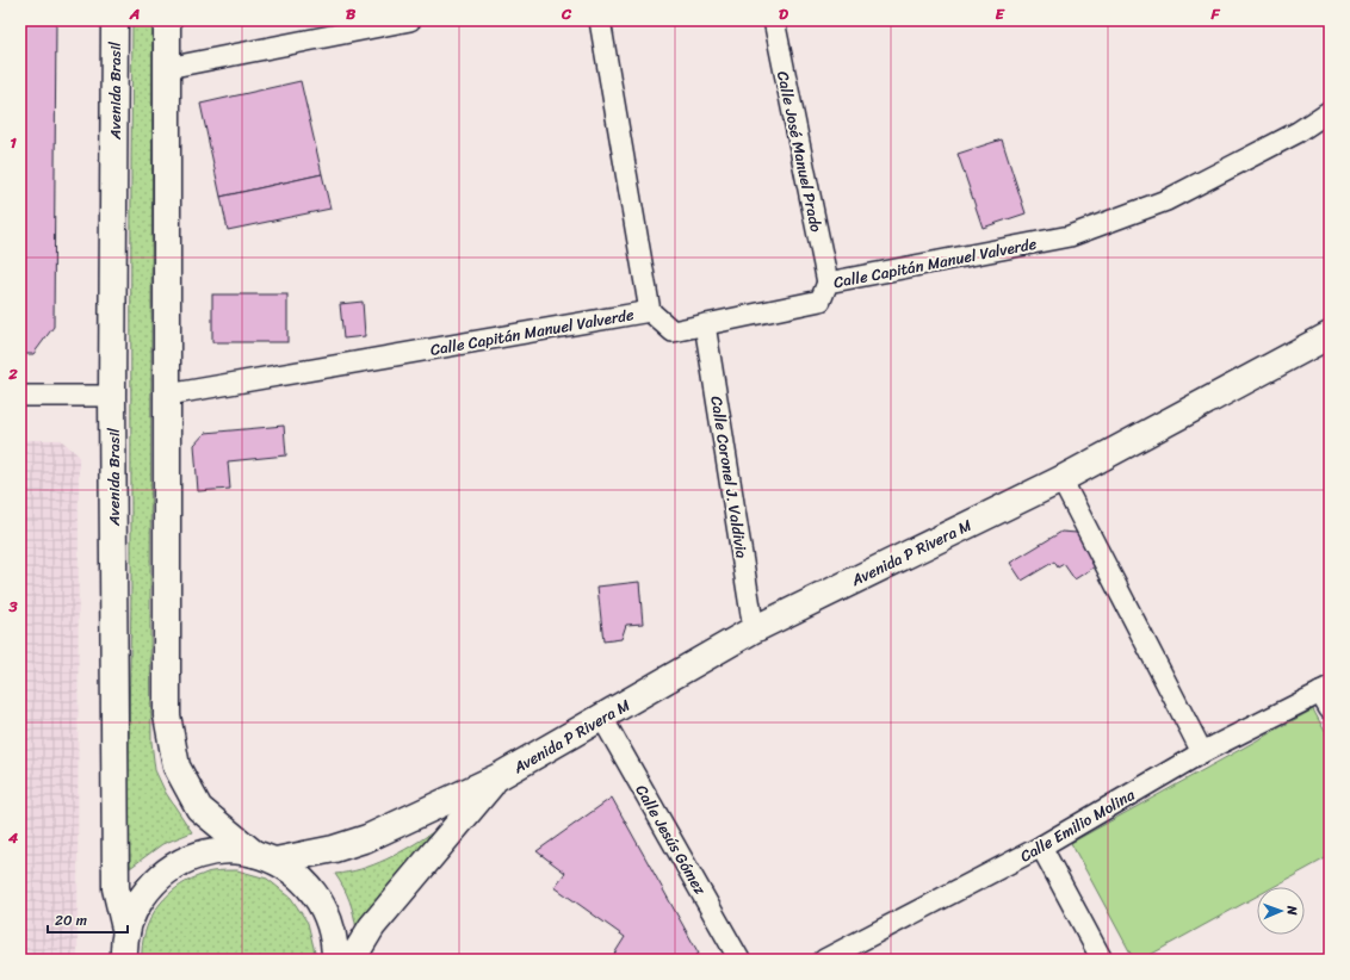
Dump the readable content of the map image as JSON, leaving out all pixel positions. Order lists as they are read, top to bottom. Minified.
{"streets":{"main road":["Avenida Brasil","Avenida P Rivera M"],"street":["Calle José Manuel Prado","Calle Capitán Manuel Valverde","Calle Coronel J. Valdivia","Calle Emilio Molina","Calle Jesús Gómez"]},"crossings":[["Calle José Manuel Prado","Calle Capitán Manuel Valverde"],["Calle Capitán Manuel Valverde","Calle Coronel J. Valdivia"],["Calle Coronel J. Valdivia","Avenida P Rivera M"],["Avenida P Rivera M","Calle Jesús Gómez"]],"scale_bar":"20 m","north":"right","grid":{"columns":["A","B","C","D","E","F"],"rows":["1","2","3","4"]}}
